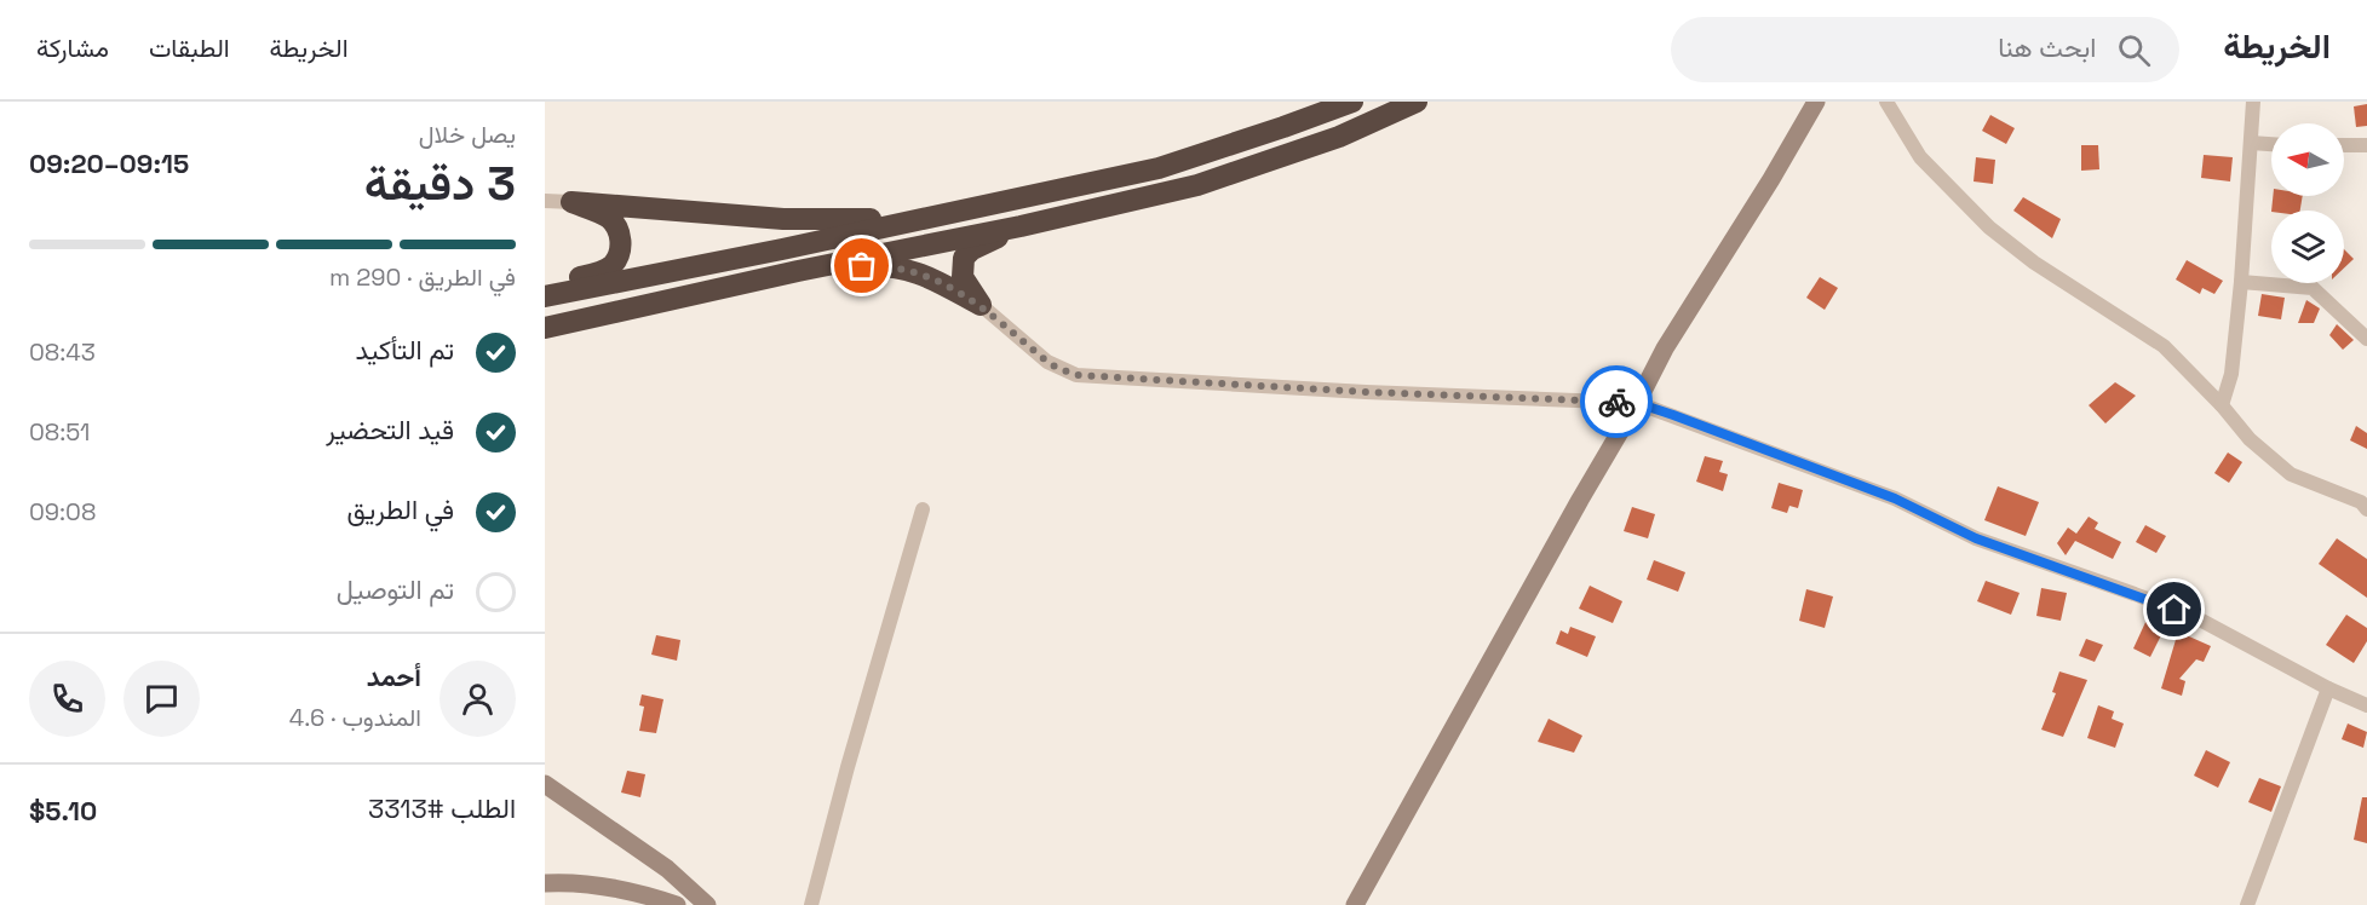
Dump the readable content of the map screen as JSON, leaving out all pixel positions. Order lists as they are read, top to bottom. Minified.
{"north":"left","page":{"header":"الخريطة","search":"ابحث هنا","nav":["الخريطة","الطبقات","مشاركة"],"heading":["3 دقيقة","يصل خلال","09:15–09:20"],"panel":["أحمد","المندوب · 4.6","الطلب #3313","$5.10"],"bar":"في الطريق · 290 m","list":[["تم التأكيد","08:43"],["قيد التحضير","08:51"],["في الطريق","09:08"],"تم التوصيل"]}}
